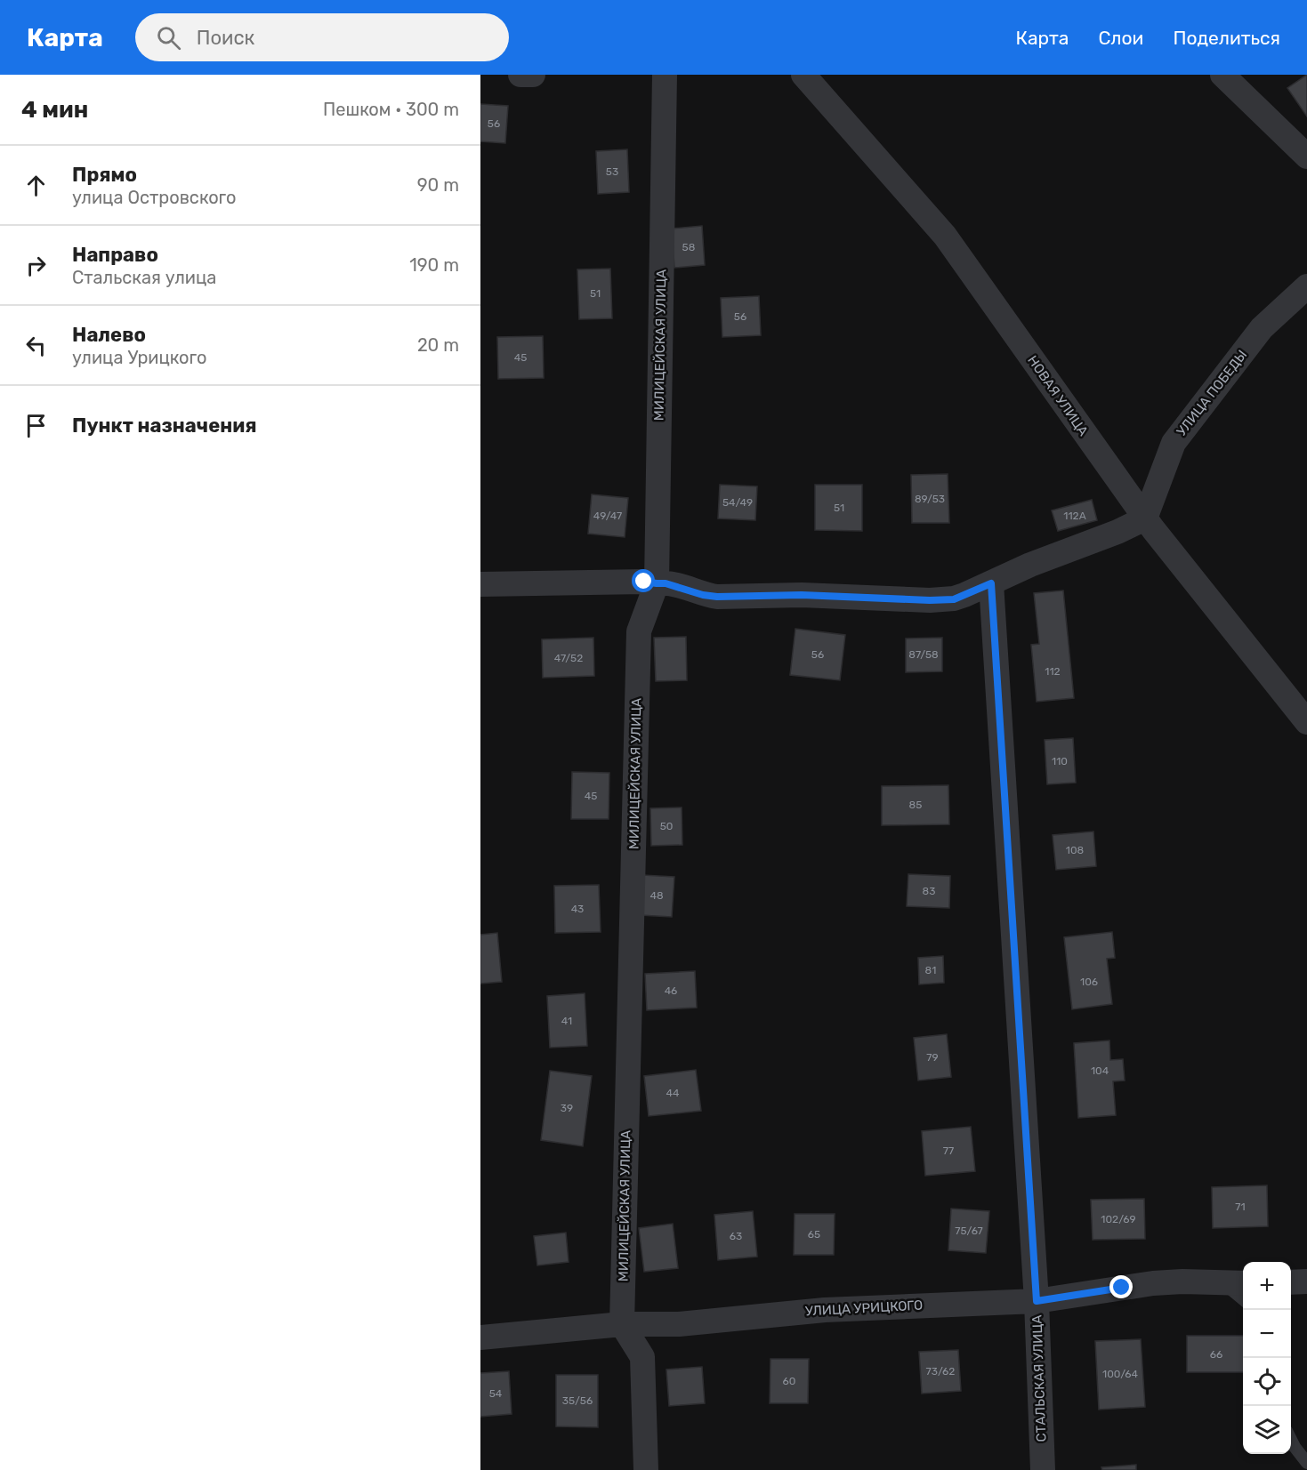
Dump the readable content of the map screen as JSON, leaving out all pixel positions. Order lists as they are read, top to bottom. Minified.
{"streets":{"street":["МИЛИЦЕЙСКАЯ УЛИЦА","УЛИЦА ПОБЕДЫ","НОВАЯ УЛИЦА","УЛИЦА УРИЦКОГО","СТАЛЬСКАЯ УЛИЦА"]},"crossings":[["МИЛИЦЕЙСКАЯ УЛИЦА","УЛИЦА УРИЦКОГО"],["УЛИЦА ПОБЕДЫ","НОВАЯ УЛИЦА"],["УЛИЦА УРИЦКОГО","СТАЛЬСКАЯ УЛИЦА"]],"house_numbers":["56","53","58","51","56","45","89/53","54/49","51","49/47","112А","56","87/58","47/52","112","110","45","85","50","108","83","48","43","81","106","46","41","79","104","44","39","77","71","102/69","75/67","65","63","66","73/62","100/64","60","54","35/56"],"page":{"header":"Карта","search":"Поиск","nav":["Карта","Слои","Поделиться"],"heading":["4 мин","Пешком · 300 m"],"list":[["Прямо","улица Островского","90 m"],["Направо","Стальская улица","190 m"],["Налево","улица Урицкого","20 m"],"Пункт назначения"],"map_buttons":["+","−"]}}
